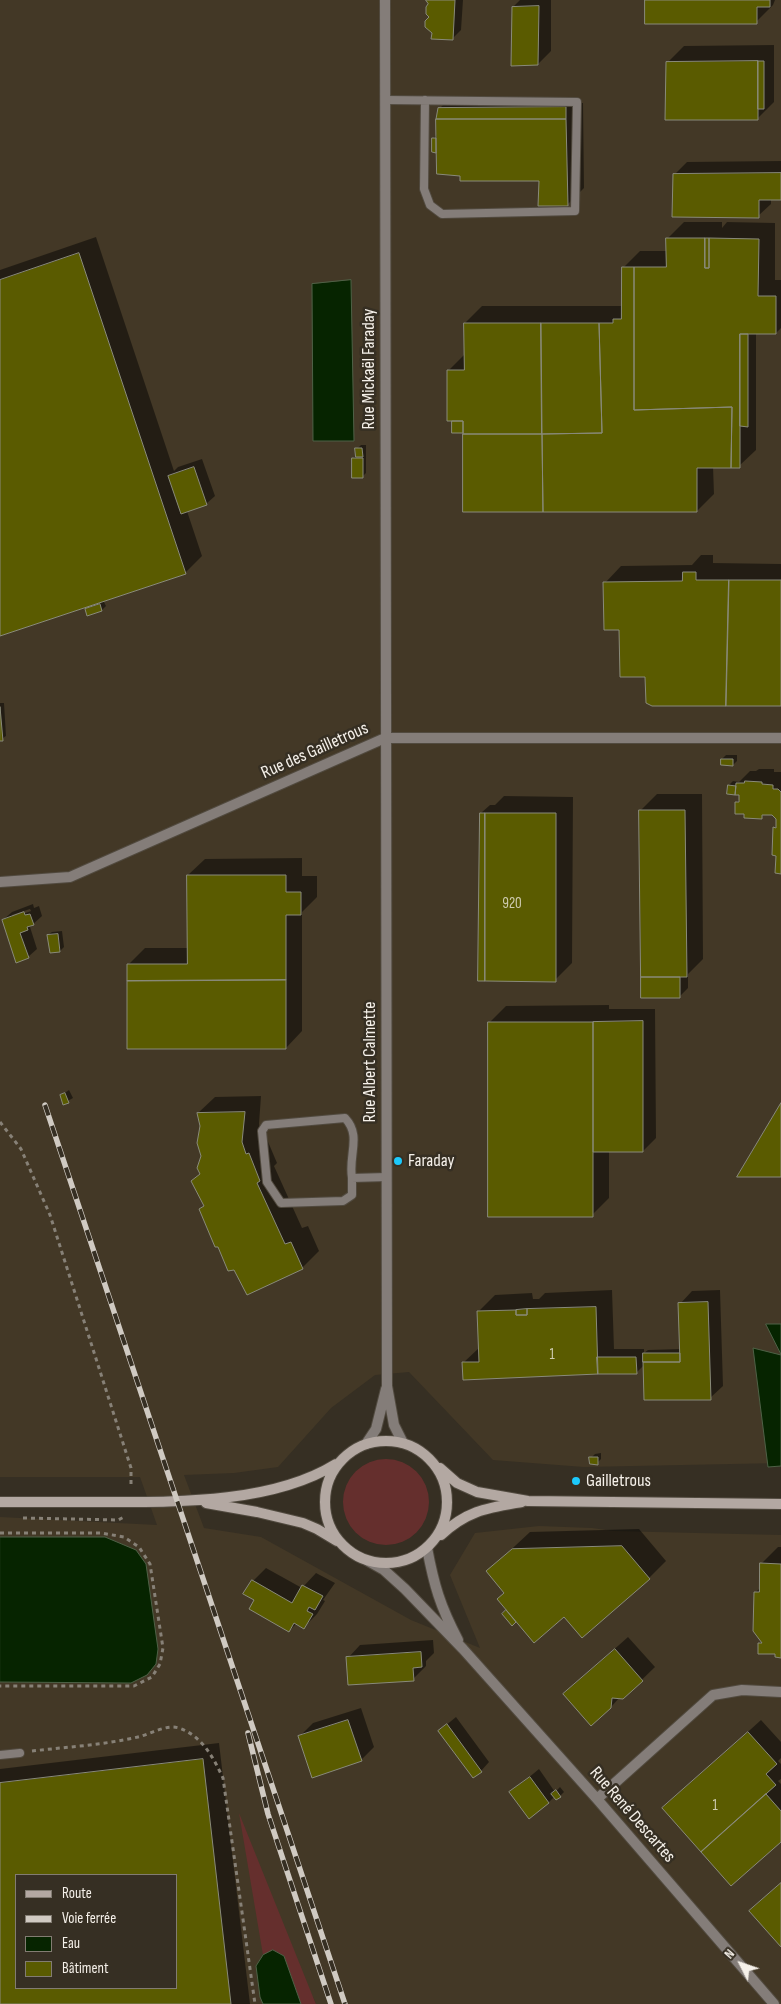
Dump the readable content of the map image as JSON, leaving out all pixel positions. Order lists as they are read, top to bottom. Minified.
{"streets":{"street":["Rue Mickaël Faraday","Rue des Gailletrous","Rue Albert Calmette","Rue René Descartes"]},"crossings":[["Rue Mickaël Faraday","Rue des Gailletrous"],["Rue Mickaël Faraday","Rue Albert Calmette"],["Rue des Gailletrous","Rue Albert Calmette"],["Rue Albert Calmette","Rue René Descartes"]],"places":["Faraday","Gailletrous"],"house_numbers":["920","1","1"],"legend":["Route","Voie ferrée","Eau","Bâtiment"],"north":"top left"}
